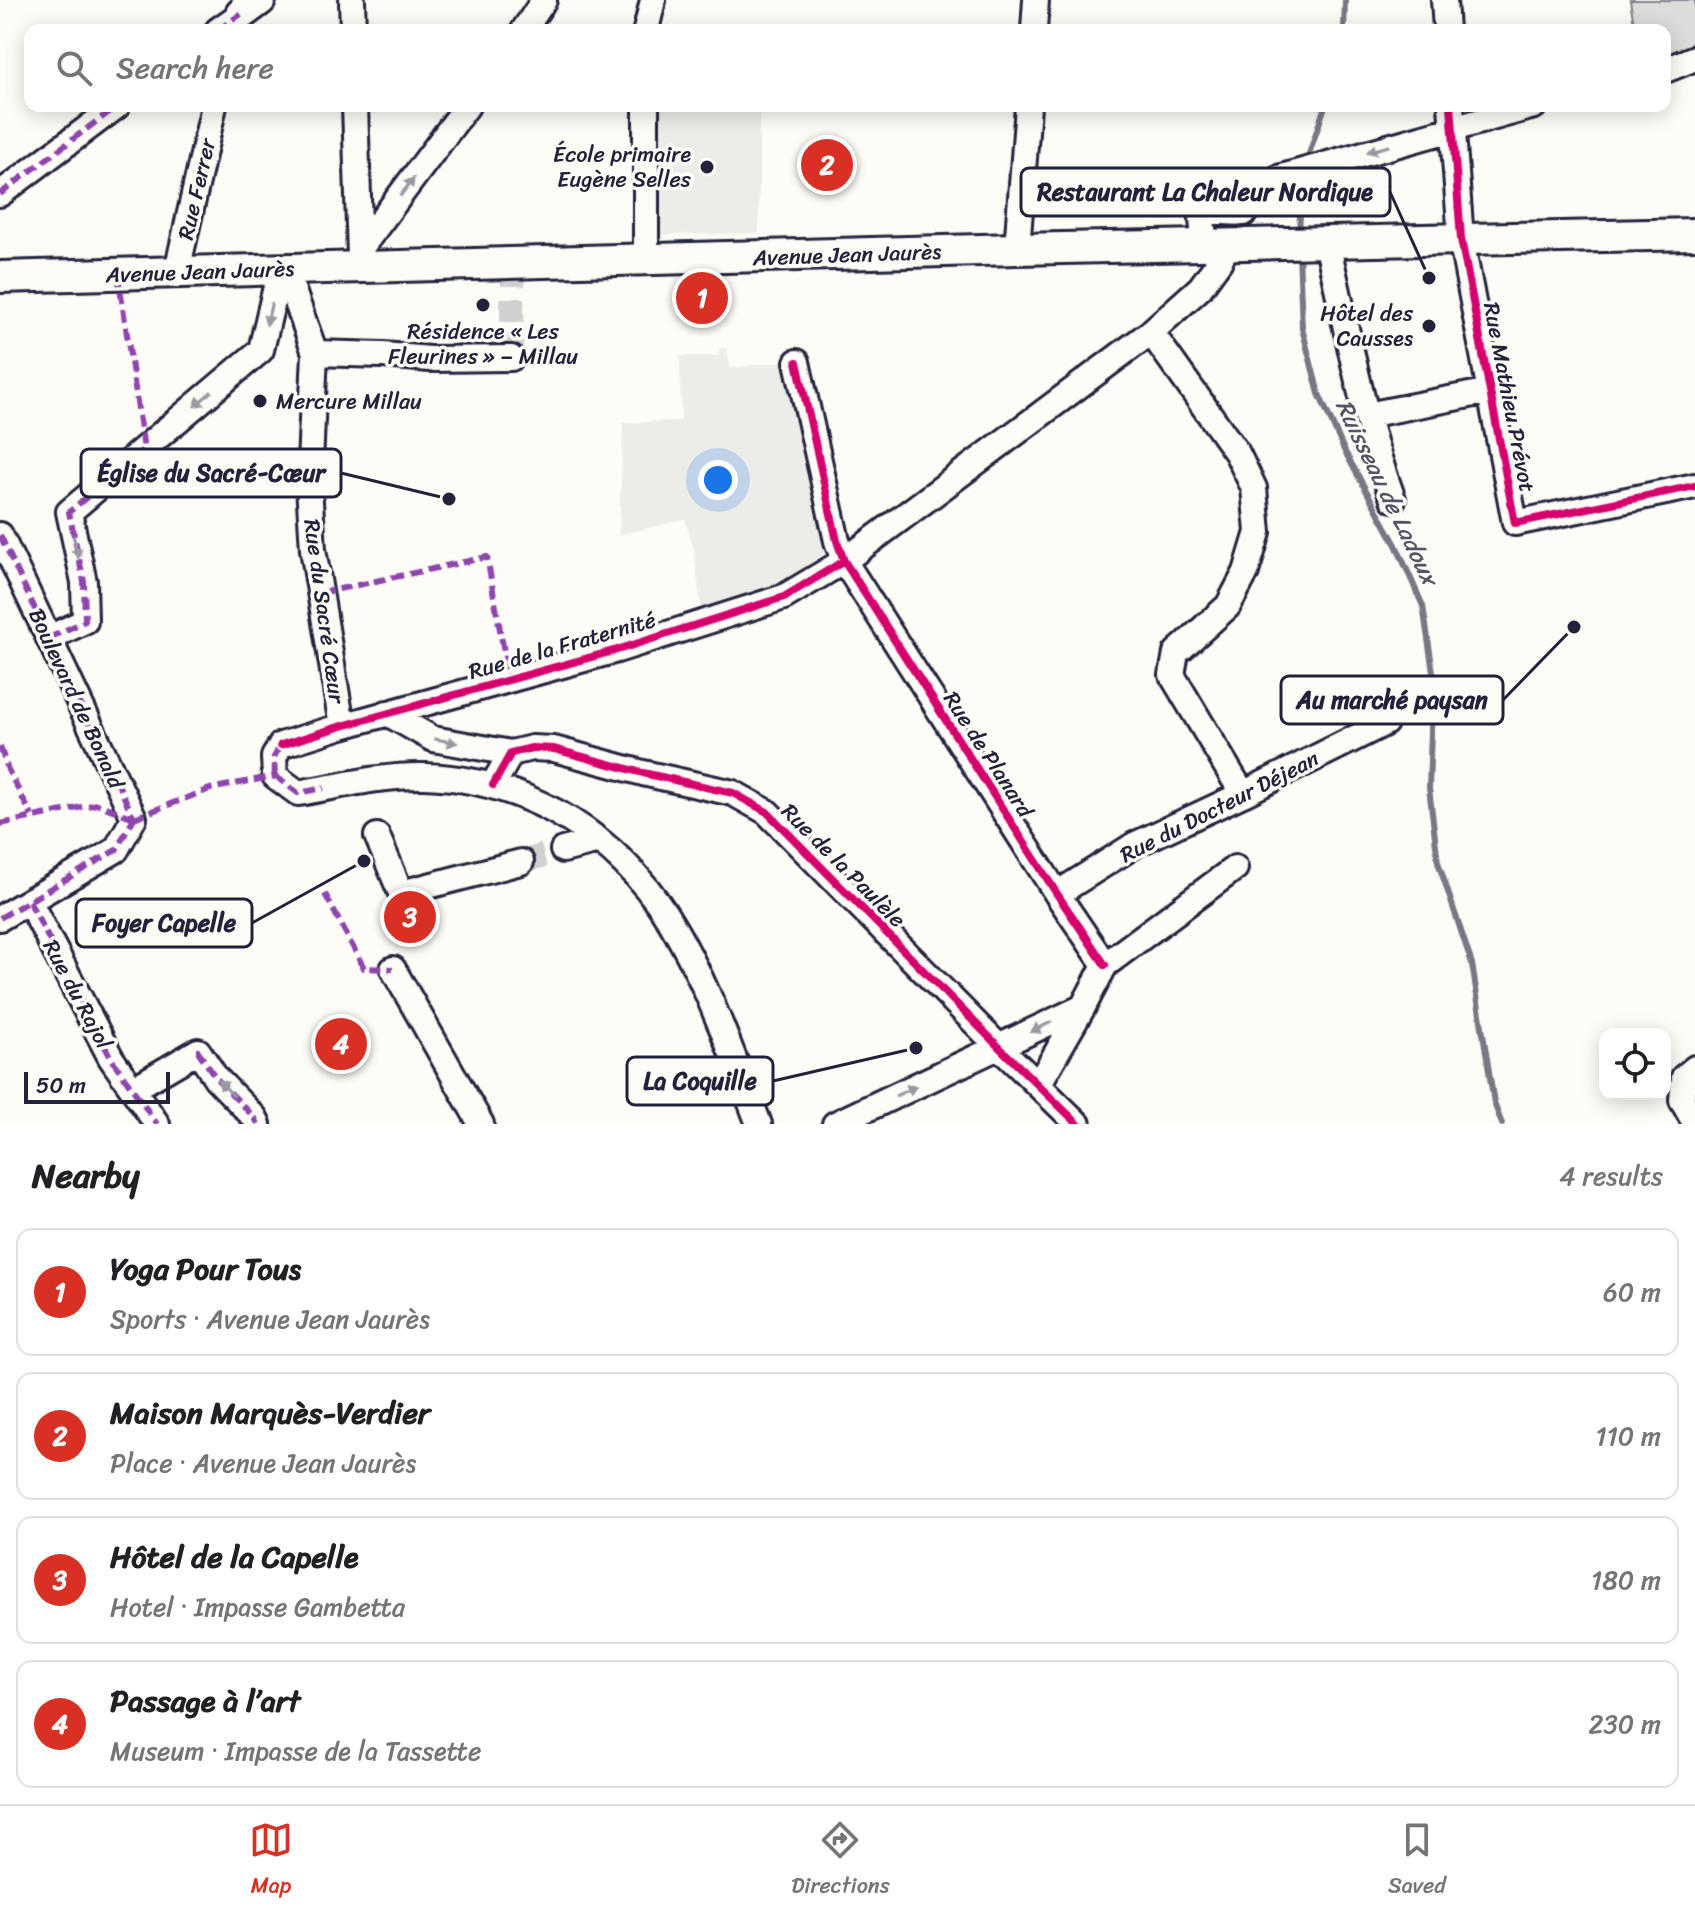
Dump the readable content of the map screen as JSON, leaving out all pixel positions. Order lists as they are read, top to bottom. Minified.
{"streets":{"main road":["Avenue Jean Jaurès"],"street":["Rue Ferrer","Rue Mathieu Prévot","Rue du Sacré Cœur","Rue de la Fraternité","Boulevard de Bonald","Rue de Planard","Rue du Docteur Déjean","Rue de la Paulèle","Rue du Rajol"]},"crossings":[["Rue Ferrer","Avenue Jean Jaurès"],["Avenue Jean Jaurès","Rue Mathieu Prévot"],["Avenue Jean Jaurès","Rue de la Fraternité"],["Rue du Sacré Cœur","Rue de la Fraternité"],["Rue de la Fraternité","Rue de Planard"],["Rue de la Fraternité","Rue de la Paulèle"],["Boulevard de Bonald","Rue du Rajol"],["Rue de Planard","Rue du Docteur Déjean"]],"water":["Ruisseau de Ladoux"],"places":["École primaire Eugène Selles","Restaurant La Chaleur Nordique","Résidence « Les Fleurines » – Millau","Hôtel des Causses","Mercure Millau","Église du Sacré-Cœur","Au marché paysan","Foyer Capelle","La Coquille"],"scale_bar":"50 m","page":{"search":"Search here","pins":["2","1","3","4"],"scale":"50 m","heading":["Nearby","4 results"],"list":[{"mark":"1","name":"Yoga Pour Tous","note":"Sports · Avenue Jean Jaurès","value":"60 m"},{"mark":"2","name":"Maison Marquès-Verdier","note":"Place · Avenue Jean Jaurès","value":"110 m"},{"mark":"3","name":"Hôtel de la Capelle","note":"Hotel · Impasse Gambetta","value":"180 m"},{"mark":"4","name":"Passage à l’art","note":"Museum · Impasse de la Tassette","value":"230 m"}],"nav":["Map","Directions","Saved"]}}
